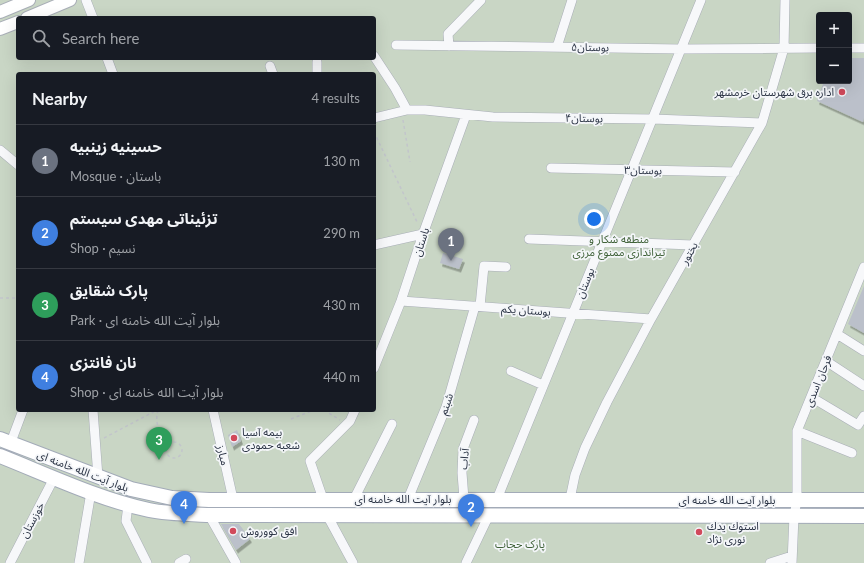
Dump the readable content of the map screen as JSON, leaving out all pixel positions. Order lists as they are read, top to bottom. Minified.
{"streets":{"main road":["بلوار آیت الله خامنه ای"],"street":["بوستان۵","بوستان۴","بوستان۳","باستان","بختور","بوستان","بوستان یکم","فرحان اسدی","شبنم","مبارز","آداب","خوزستان"]},"crossings":[["بوستان۵","بختور"],["بوستان۵","بوستان"],["بوستان۴","باستان"],["بوستان۴","بختور"],["بوستان۴","بوستان"],["بوستان۳","بختور"],["بوستان۳","بوستان"],["باستان","بوستان یکم"],["بختور","بوستان یکم"],["بختور","بلوار آیت الله خامنه ای"],["بوستان","بوستان یکم"],["بوستان","بلوار آیت الله خامنه ای"],["بوستان یکم","شبنم"],["فرحان اسدی","بلوار آیت الله خامنه ای"],["شبنم","بلوار آیت الله خامنه ای"],["مبارز","بلوار آیت الله خامنه ای"],["آداب","بلوار آیت الله خامنه ای"],["بلوار آیت الله خامنه ای","خوزستان"]],"parks":["منطقه شکار و تیراندازی ممنوع مرزی","پارک حجاب"],"places":["اداره برق شهرستان خرمشهر","بیمه آسیا شعبه حمودی","افق کووروش","استوك يدك نوری نژاد"],"page":{"map_buttons":["+","−"],"search":"Search here","heading":["Nearby","4 results"],"list":[{"mark":"1","name":"حسینیه زینبیه","note":"Mosque · باستان","value":"130 m"},{"mark":"2","name":"تزئیناتی مهدی سیستم","note":"Shop · نسیم","value":"290 m"},{"mark":"3","name":"پارک شقایق","note":"Park · بلوار آیت الله خامنه ای","value":"430 m"},{"mark":"4","name":"نان فانتزی","note":"Shop · بلوار آیت الله خامنه ای","value":"440 m"}],"pins":["1","3","4","2"]}}
